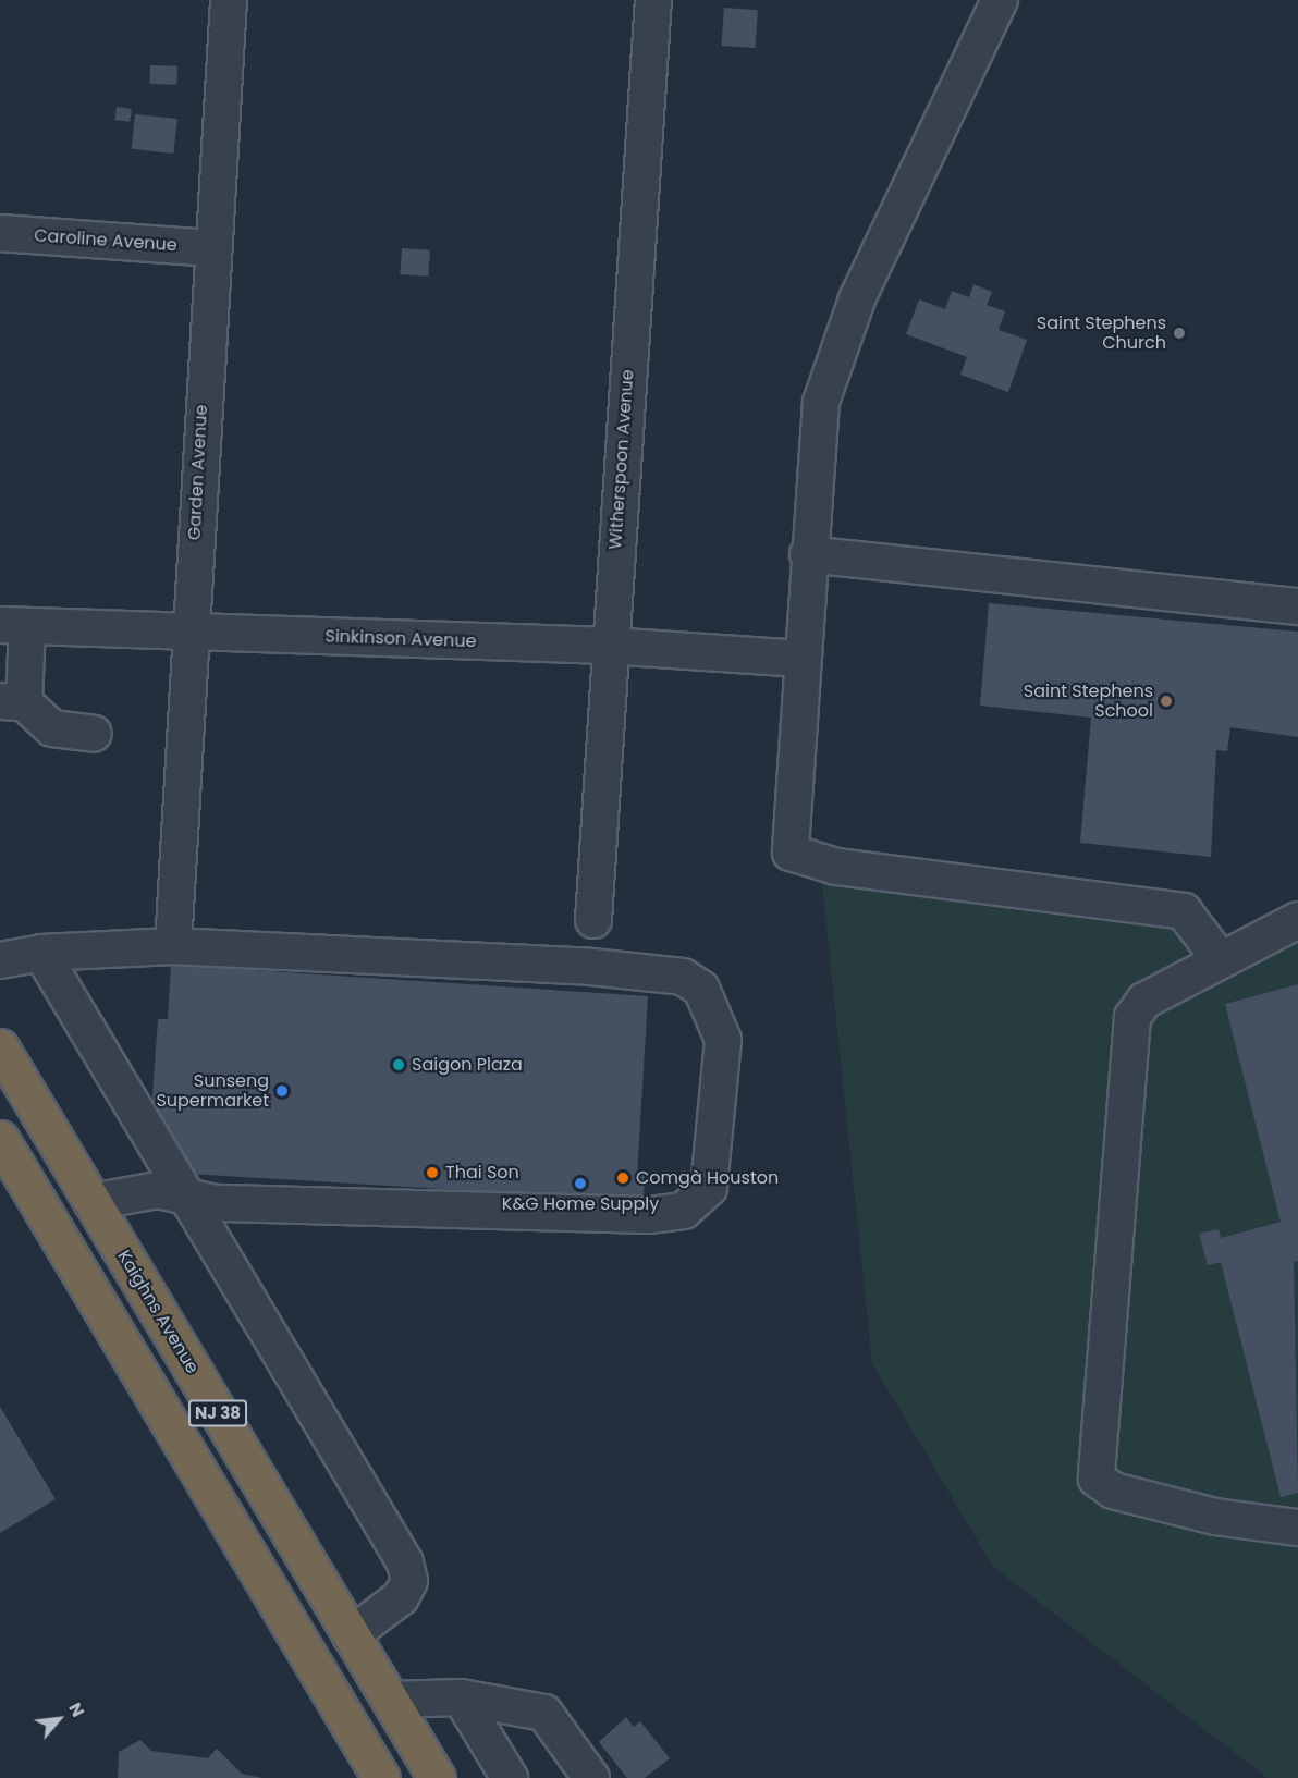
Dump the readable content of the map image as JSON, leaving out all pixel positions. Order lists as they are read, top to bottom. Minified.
{"streets":{"highway":["Kaighns Avenue","NJ 38"],"street":["Caroline Avenue","Witherspoon Avenue","Garden Avenue","Sinkinson Avenue"]},"crossings":[["Caroline Avenue","Garden Avenue"],["Witherspoon Avenue","Sinkinson Avenue"],["Garden Avenue","Sinkinson Avenue"]],"places":["Saint Stephens Church","Saint Stephens School","Saigon Plaza","Sunseng Supermarket","Thai Son","Comgà Houston","K&G Home Supply"],"north":"top right"}
